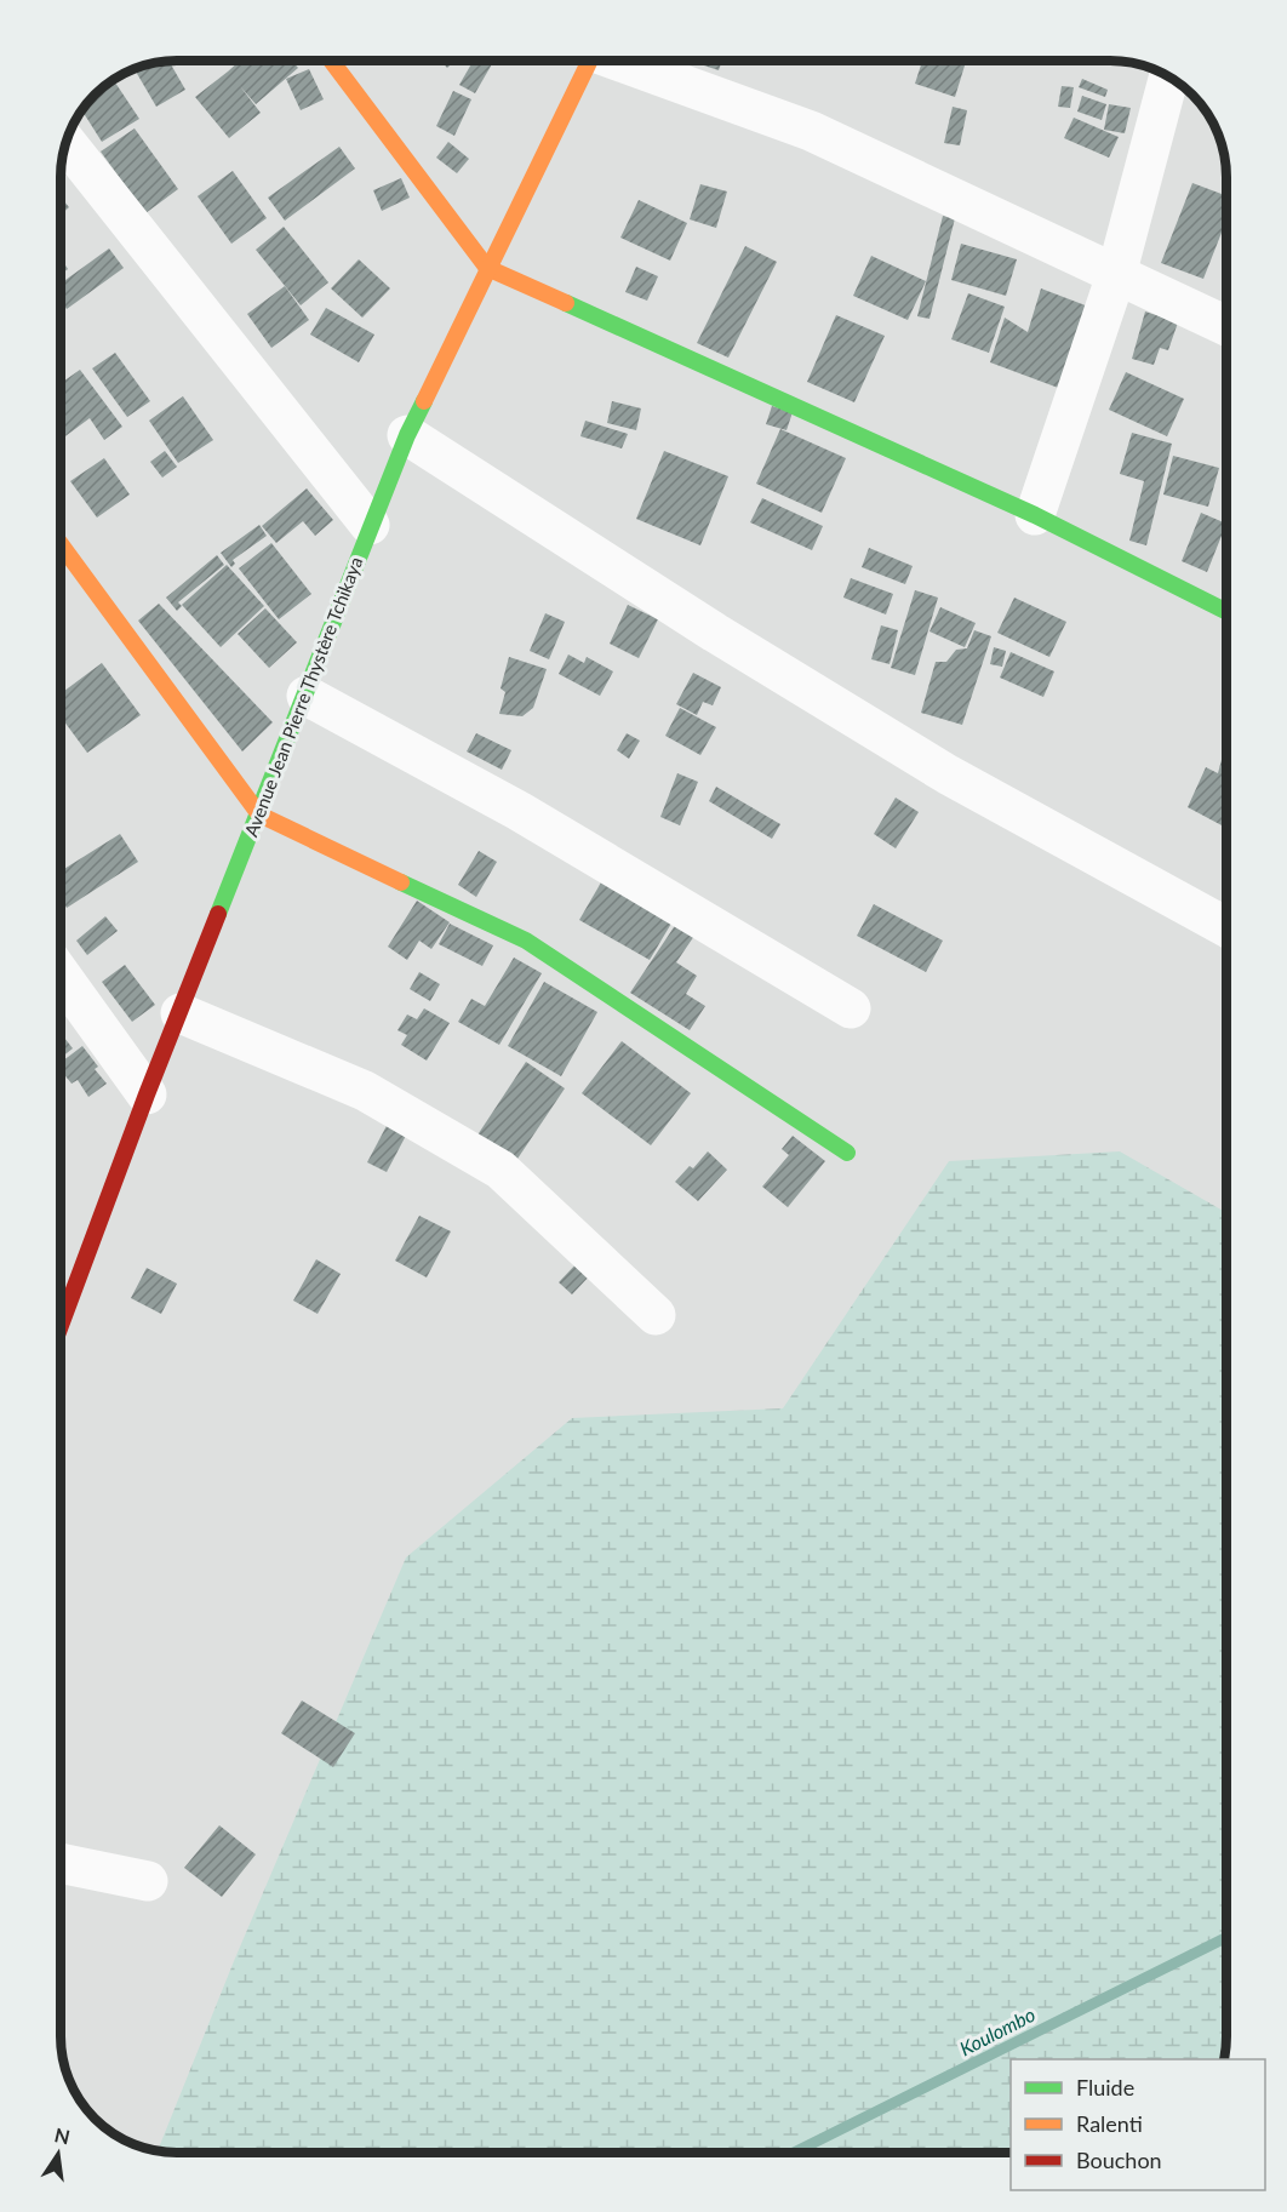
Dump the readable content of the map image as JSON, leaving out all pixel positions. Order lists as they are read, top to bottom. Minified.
{"streets":{"street":["Avenue Jean Pierre Thystère Tchikaya"]},"water":["Koulombo"],"legend":["Fluide","Ralenti","Bouchon"],"north":"top"}
